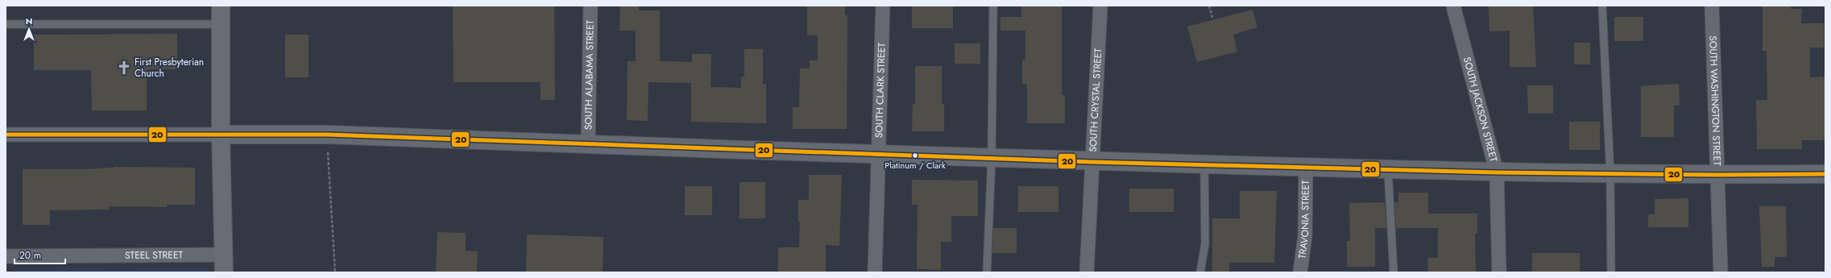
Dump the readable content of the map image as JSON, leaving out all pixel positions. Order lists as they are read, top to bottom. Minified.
{"streets":{"street":["SOUTH ALABAMA STREET","SOUTH CLARK STREET","SOUTH CRYSTAL STREET","SOUTH WASHINGTON STREET","SOUTH JACKSON STREET","TRAVONIA STREET","STEEL STREET"]},"places":{"church":["First Presbyterian Church"],"other":["Platinum / Clark"]},"lines":["transit line 20"],"scale_bar":"20 m","north":"top"}
